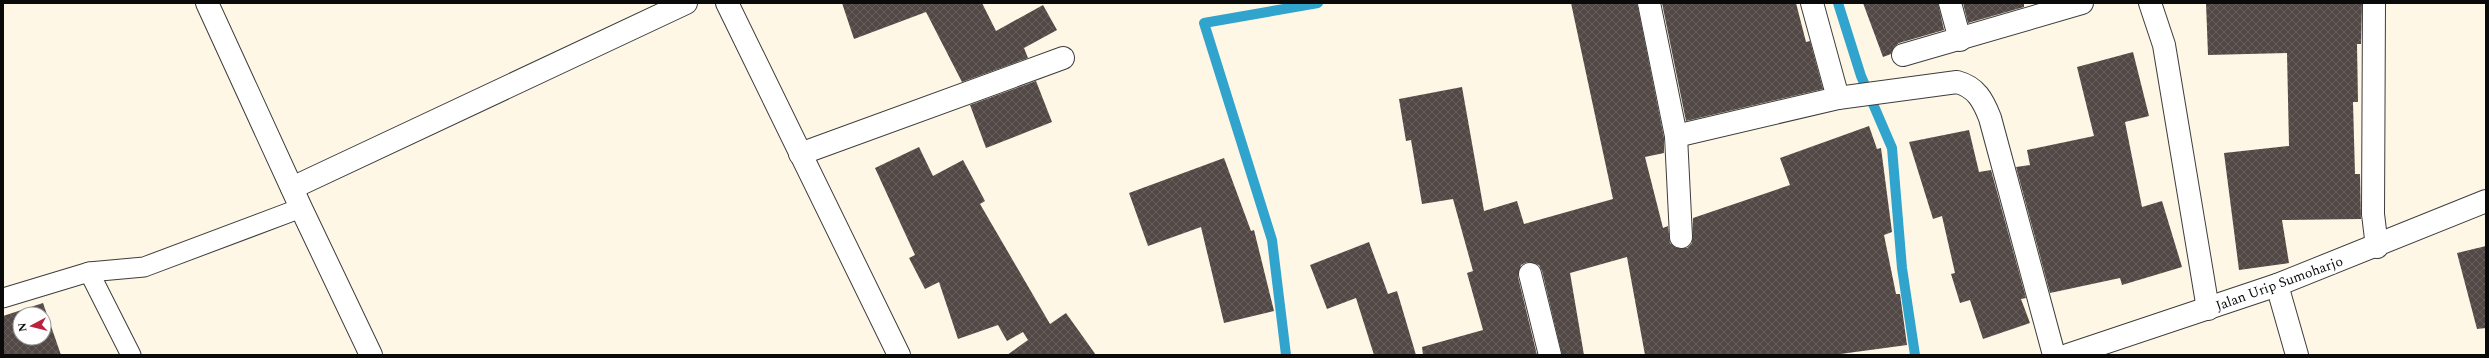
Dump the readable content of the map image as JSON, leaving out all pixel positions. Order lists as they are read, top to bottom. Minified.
{"streets":{"street":["Jalan Urip Sumoharjo"]},"north":"left"}
